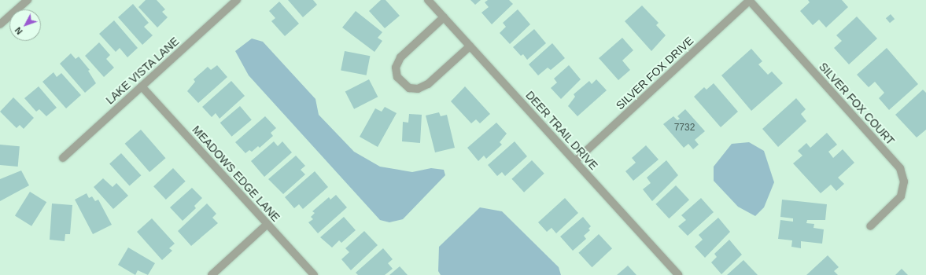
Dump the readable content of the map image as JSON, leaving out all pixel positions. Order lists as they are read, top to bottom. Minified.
{"streets":{"street":["LAKE VISTA LANE","SILVER FOX DRIVE","SILVER FOX COURT","DEER TRAIL DRIVE","MEADOWS EDGE LANE"]},"crossings":[["LAKE VISTA LANE","MEADOWS EDGE LANE"],["SILVER FOX DRIVE","SILVER FOX COURT"],["SILVER FOX DRIVE","DEER TRAIL DRIVE"]],"house_numbers":["7732"],"north":"bottom left"}
